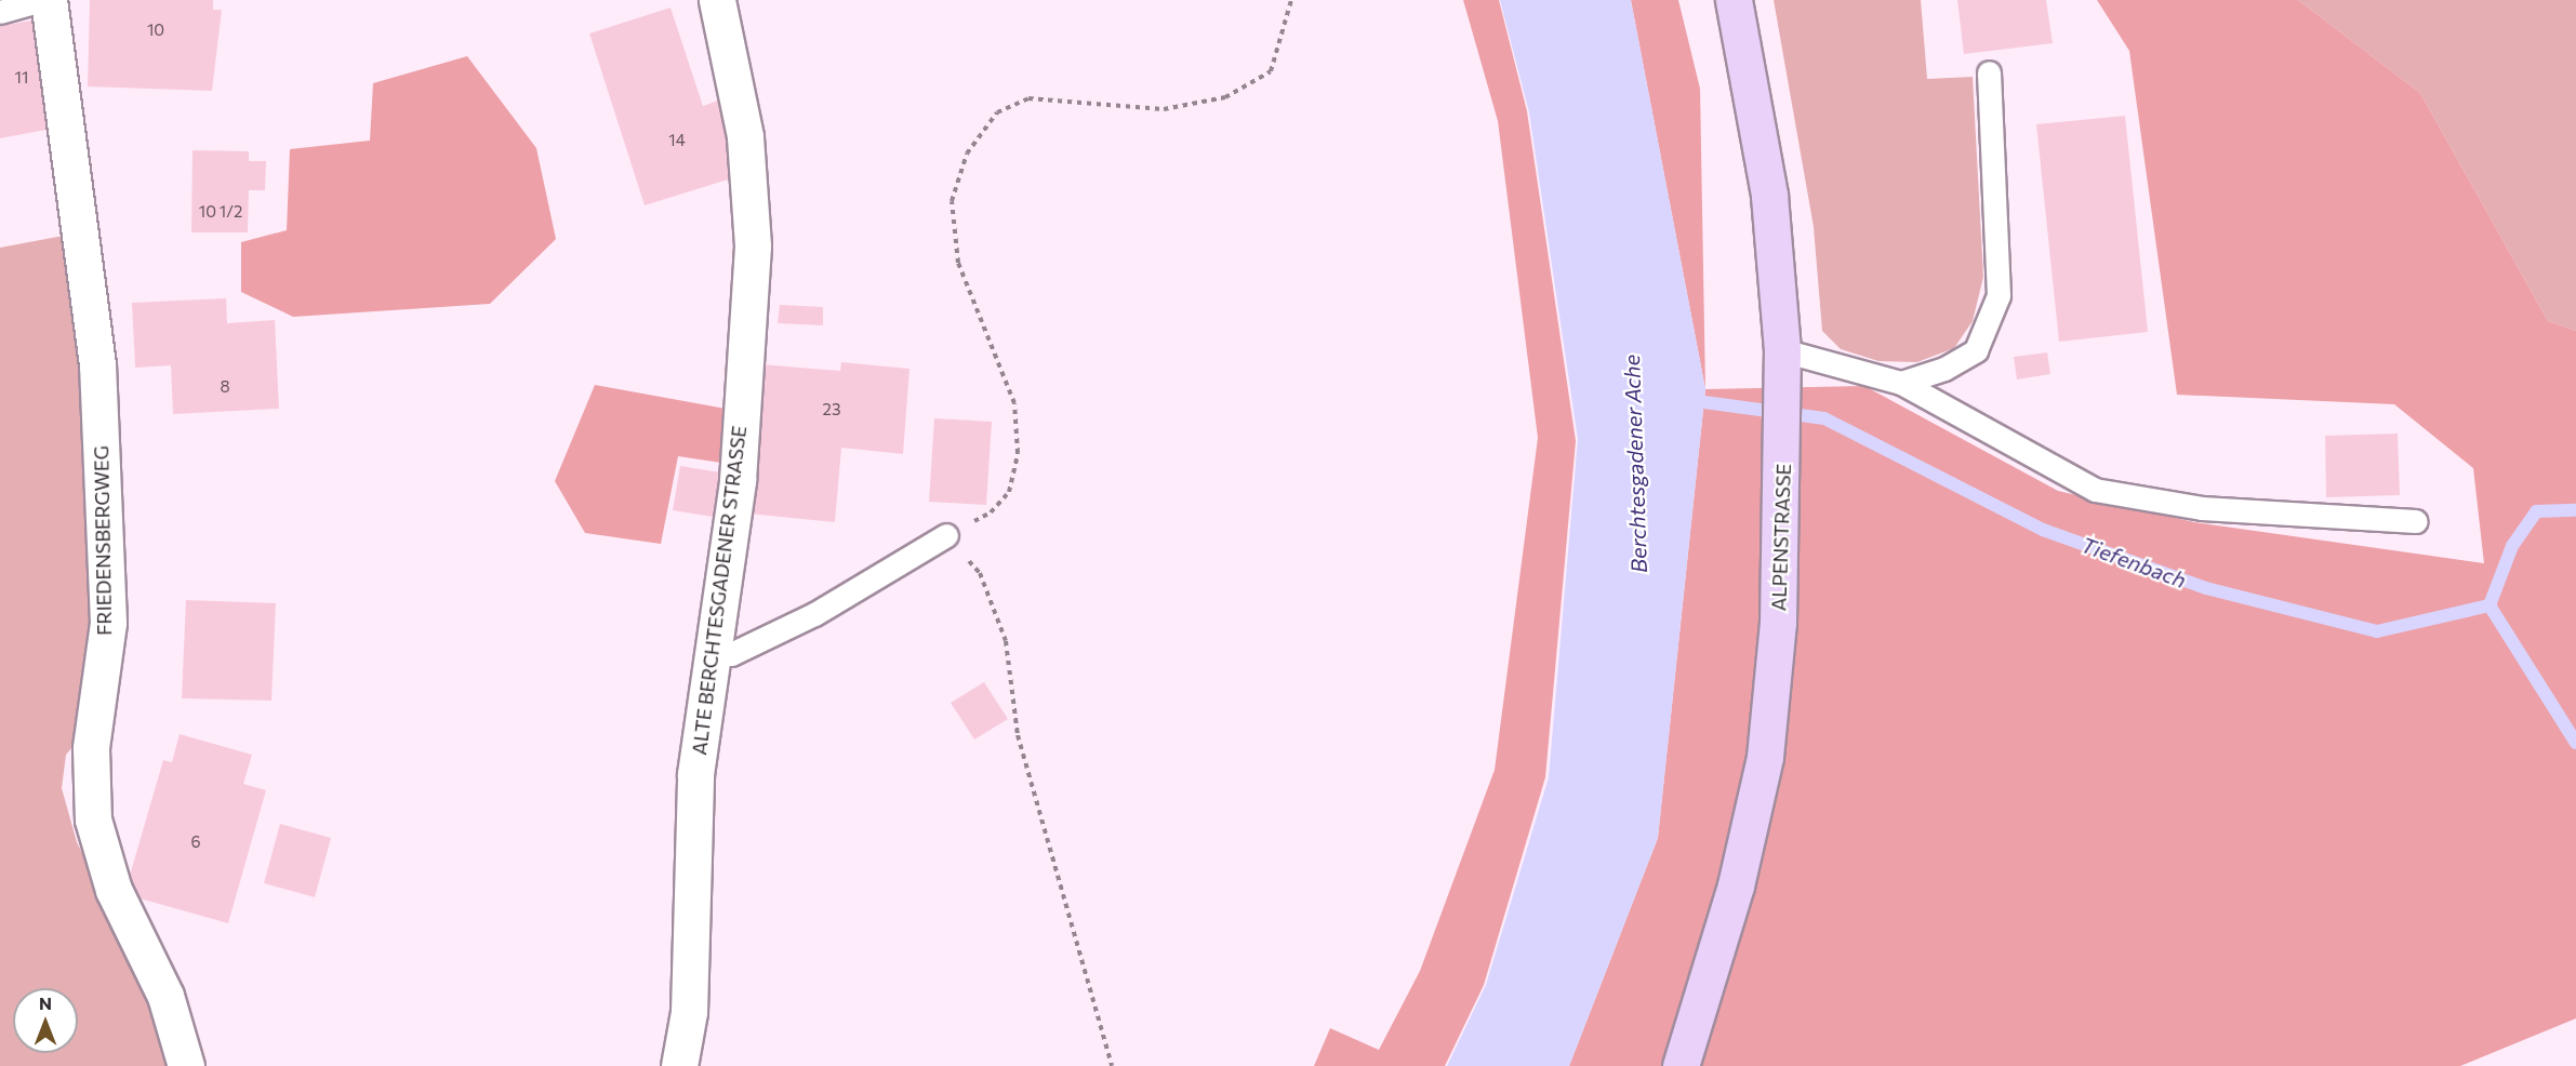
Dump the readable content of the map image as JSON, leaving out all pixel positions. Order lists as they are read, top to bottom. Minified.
{"streets":{"main road":["ALPENSTRASSE"],"street":["FRIEDENSBERGWEG","ALTE BERCHTESGADENER STRASSE"]},"water":["Berchtesgadener Ache","Tiefenbach"],"house_numbers":["10","11","14","10 1/2","8","23","6"],"north":"top"}
